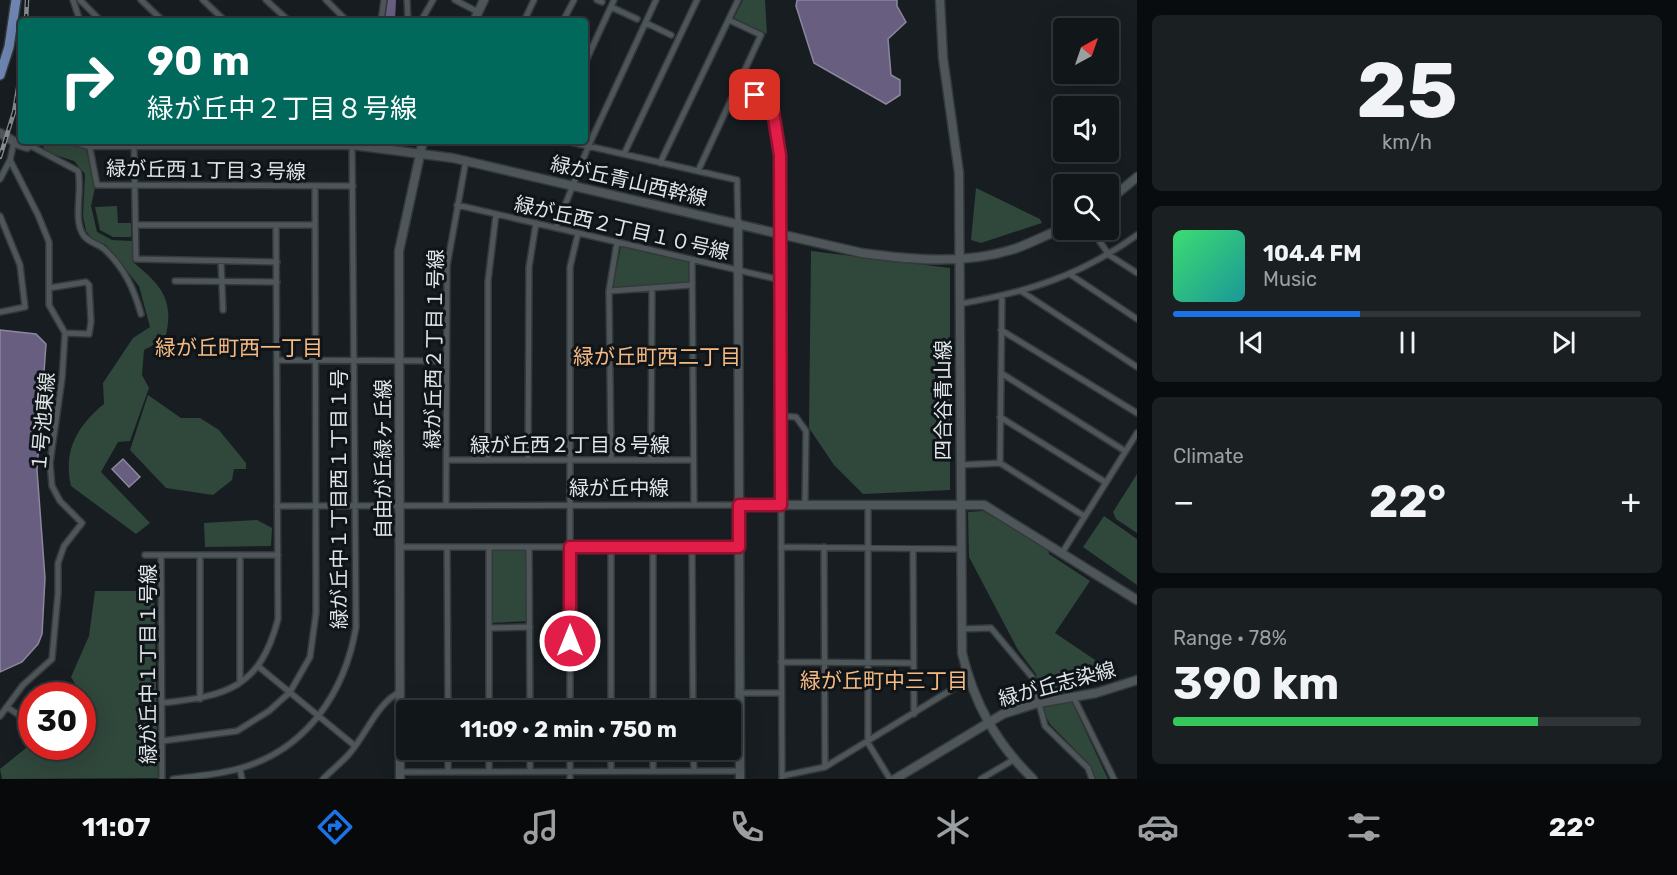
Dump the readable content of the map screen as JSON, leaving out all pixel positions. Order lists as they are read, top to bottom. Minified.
{"streets":{"street":["緑が丘西１丁目３号線","緑が丘青山西幹線","緑が丘西２丁目１０号線","緑が丘西２丁目１号線","四合谷青山線","１号池東線","緑が丘西２丁目８号線","自由が丘緑ヶ丘線","緑が丘中線","緑が丘中１丁目西１丁目１号","緑が丘中１丁目１号線","緑が丘志染線"]},"crossings":[["緑が丘西１丁目３号線","緑が丘中１丁目西１丁目１号"],["緑が丘青山西幹線","緑が丘西２丁目１号線"],["緑が丘青山西幹線","四合谷青山線"],["緑が丘青山西幹線","自由が丘緑ヶ丘線"],["緑が丘青山西幹線","緑が丘中１丁目西１丁目１号"],["緑が丘西２丁目１０号線","緑が丘西２丁目１号線"],["緑が丘西２丁目１号線","緑が丘西２丁目８号線"],["緑が丘西２丁目１号線","緑が丘中線"],["四合谷青山線","緑が丘中線"],["四合谷青山線","緑が丘志染線"],["自由が丘緑ヶ丘線","緑が丘中線"],["緑が丘中線","緑が丘中１丁目西１丁目１号"]],"districts":["緑が丘町西一丁目","緑が丘町西二丁目","緑が丘町中三丁目"],"north":"top right","page":{"tile":[["25","km/h"],"Climate",["Range · 78%","390 km"]],"turn":["90 m","緑が丘中２丁目８号線"],"song":["104.4 FM","Music"],"heat":["−","22°","+"],"limit":"30","trip":"11:09 · 2 min · 750 m","tabs":["11:07","22°"]}}
